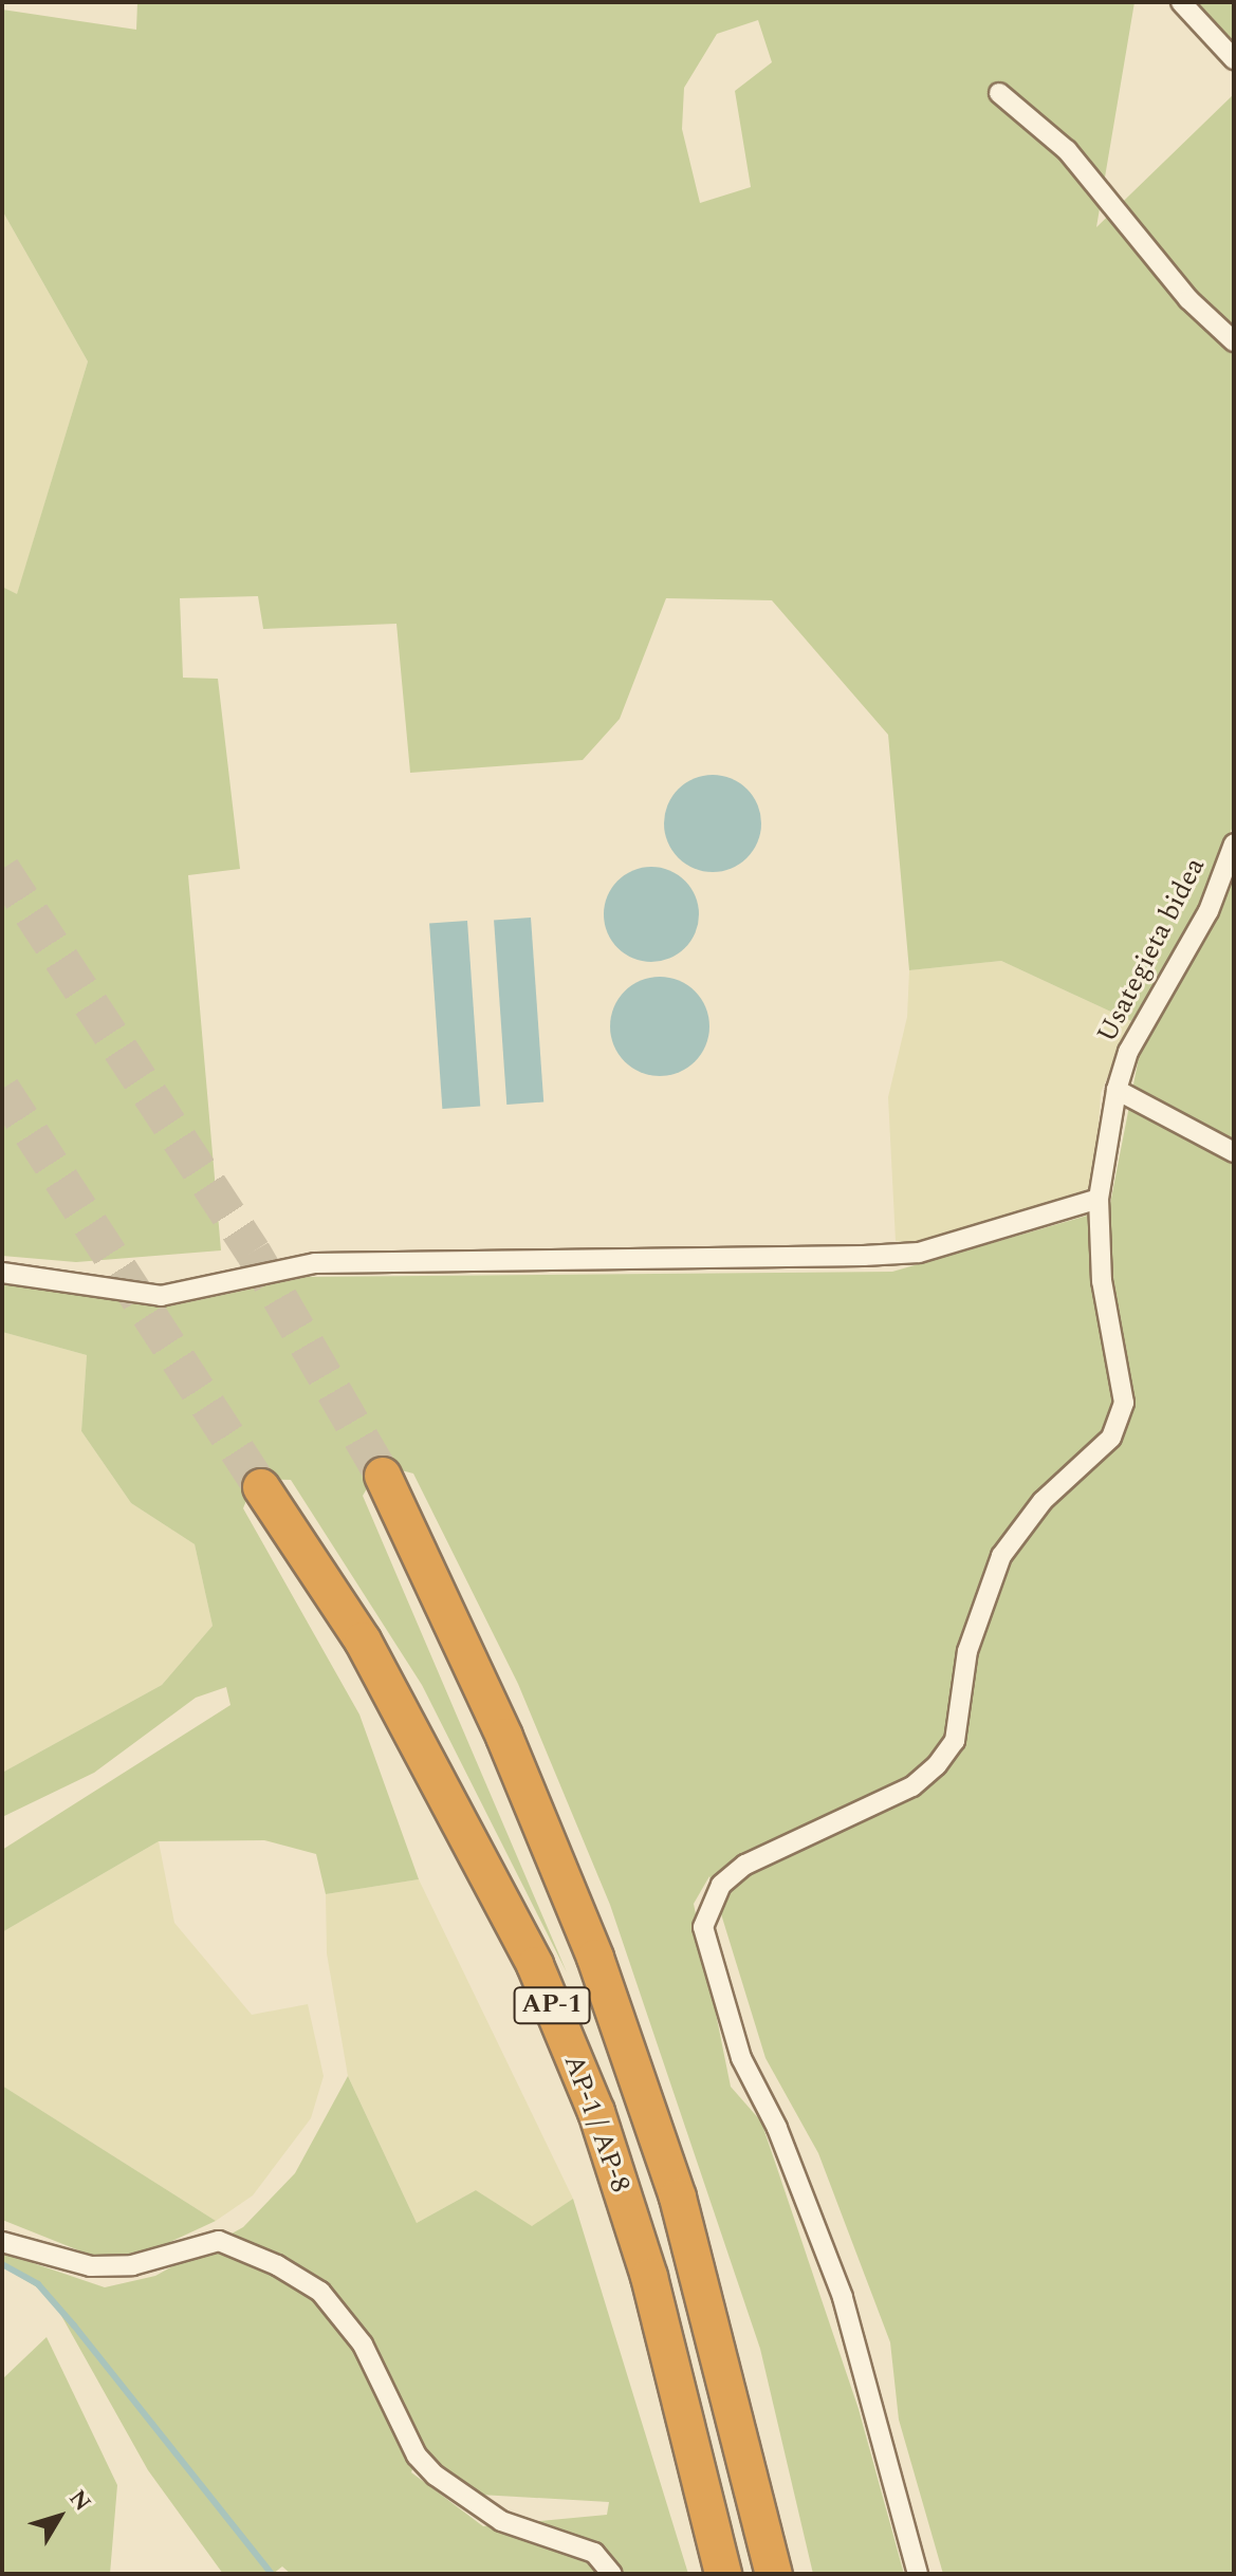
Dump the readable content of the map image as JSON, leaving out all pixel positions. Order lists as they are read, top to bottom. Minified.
{"streets":{"highway":["AP-1","AP-1 / AP-8"],"street":["Usategieta bidea"]},"north":"top right"}
